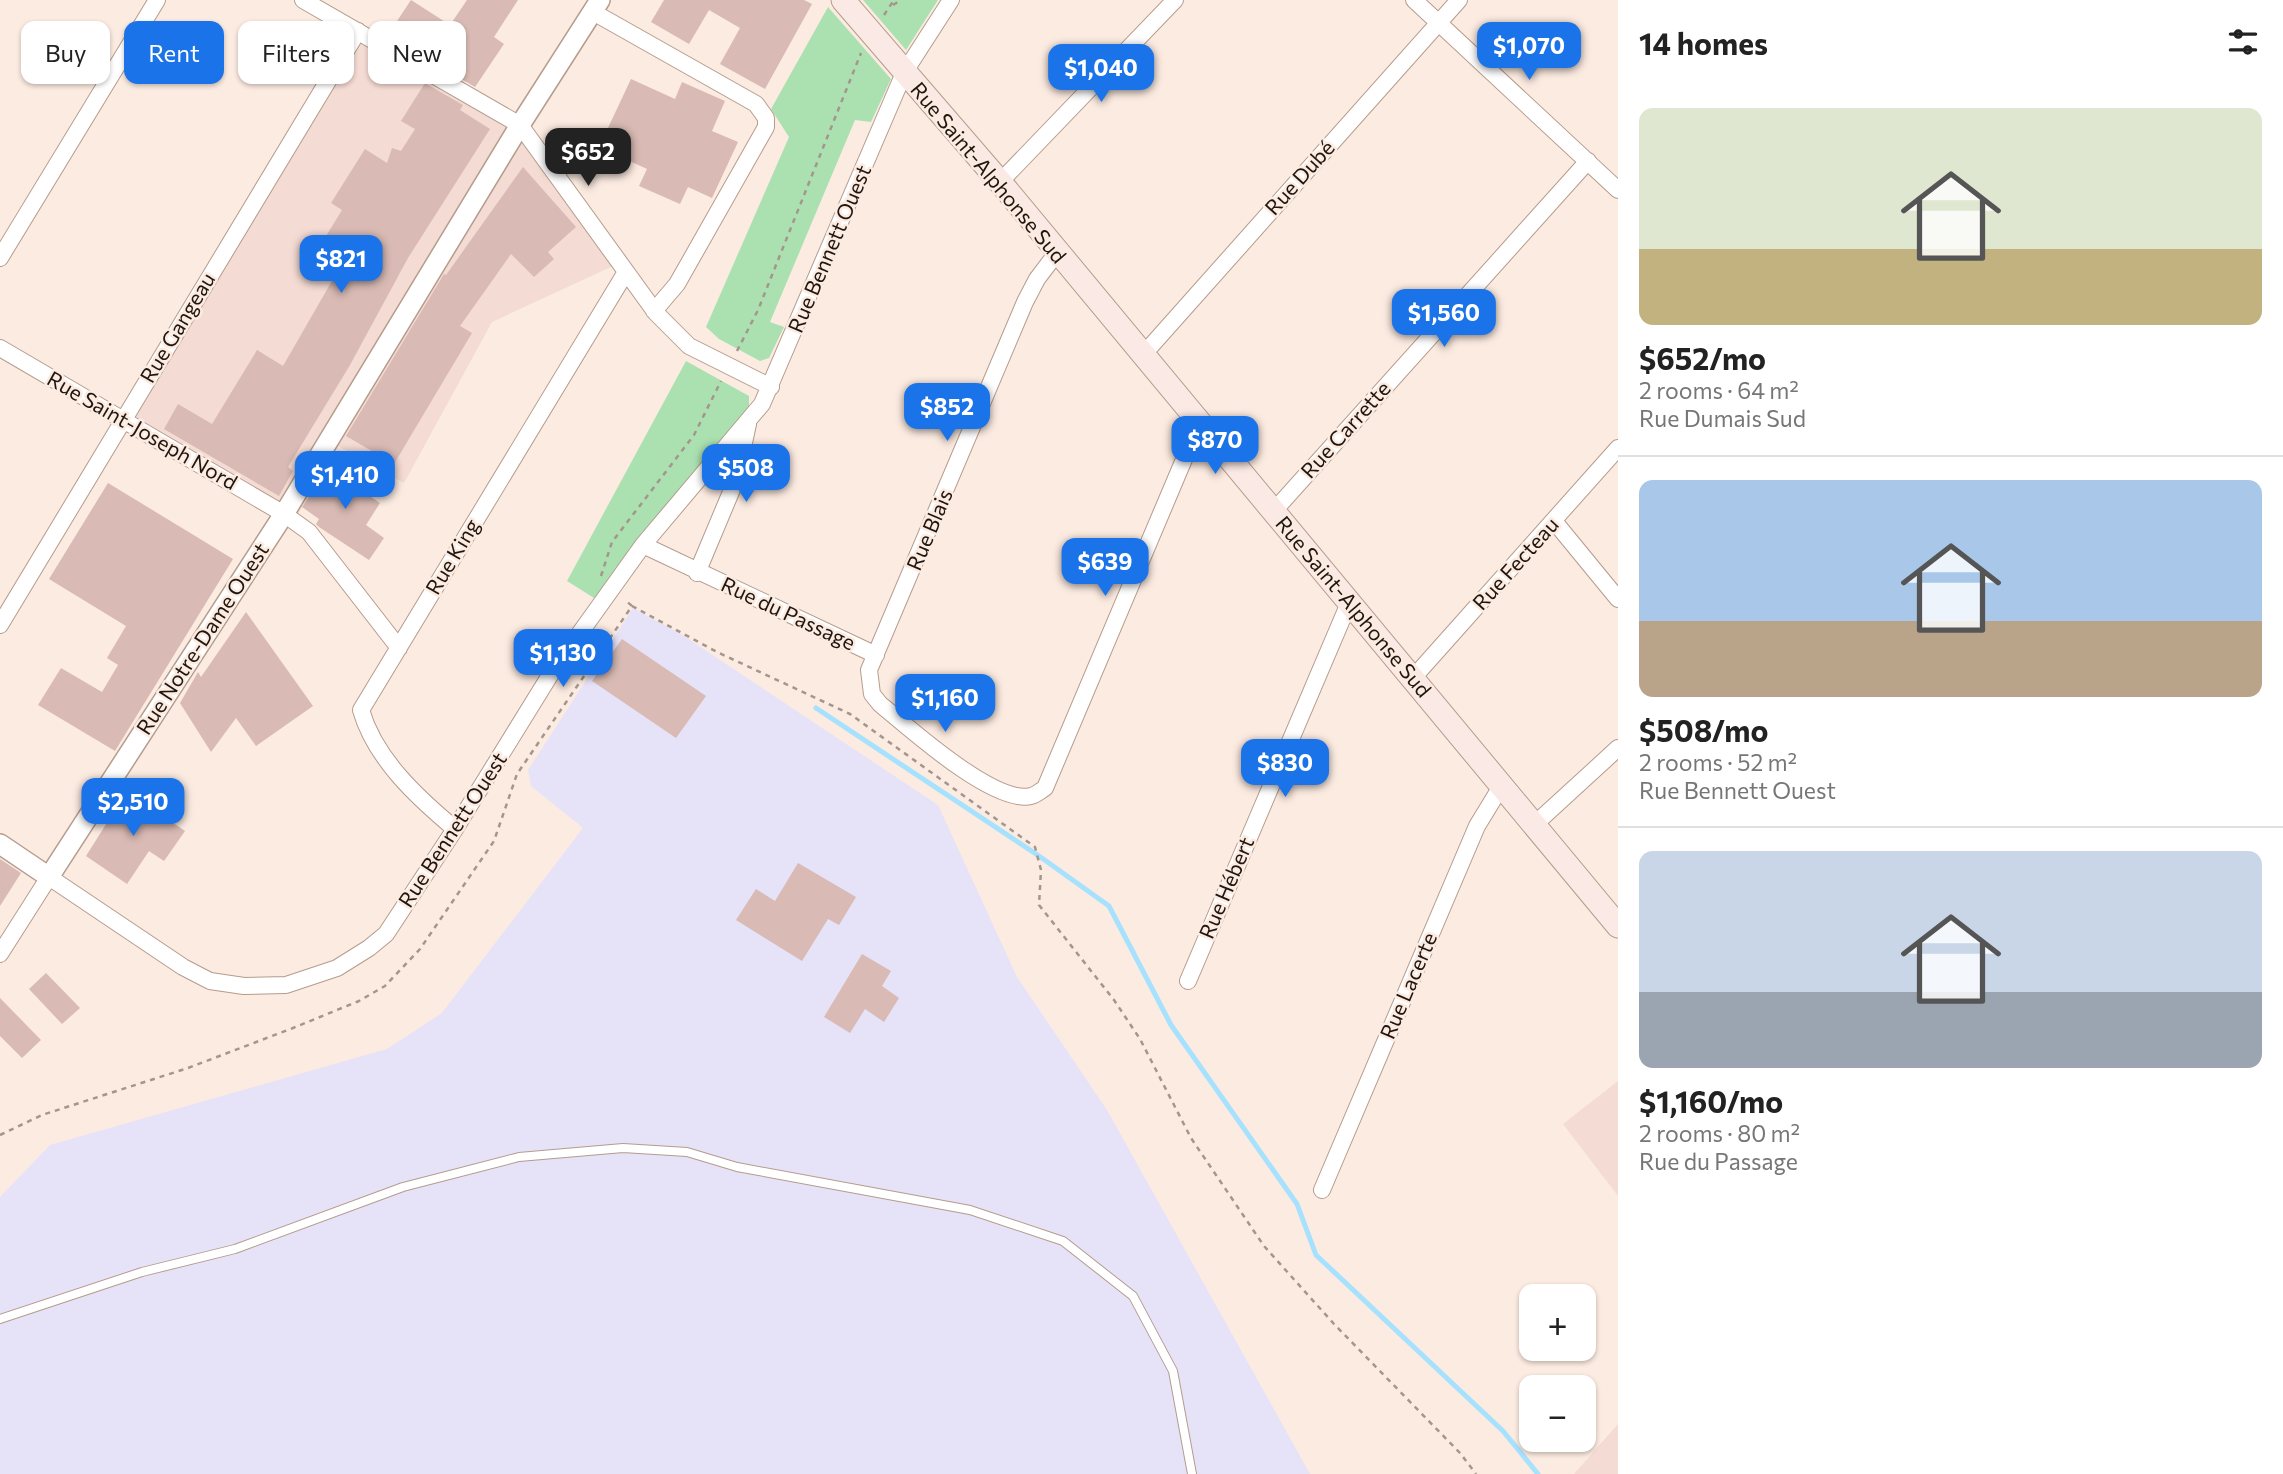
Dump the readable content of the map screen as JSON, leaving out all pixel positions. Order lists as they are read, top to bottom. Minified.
{"streets":{"main road":["Rue Saint-Alphonse Sud"],"street":["Rue Dubé","Rue Bennett Ouest","Rue Gangeau","Rue Carrette","Rue Saint-Joseph Nord","Rue Blais","Rue King","Rue Fecteau","Rue du Passage","Rue Notre-Dame Ouest","Rue Hébert","Rue Lacerte"]},"crossings":[["Rue Saint-Alphonse Sud","Rue Dubé"],["Rue Saint-Alphonse Sud","Rue Bennett Ouest"],["Rue Saint-Alphonse Sud","Rue Carrette"],["Rue Saint-Alphonse Sud","Rue Blais"],["Rue Saint-Alphonse Sud","Rue Fecteau"],["Rue Saint-Alphonse Sud","Rue du Passage"],["Rue Saint-Alphonse Sud","Rue Hébert"],["Rue Saint-Alphonse Sud","Rue Lacerte"],["Rue Bennett Ouest","Rue King"],["Rue Bennett Ouest","Rue du Passage"],["Rue Bennett Ouest","Rue Notre-Dame Ouest"],["Rue Gangeau","Rue Saint-Joseph Nord"],["Rue Saint-Joseph Nord","Rue King"],["Rue Saint-Joseph Nord","Rue Notre-Dame Ouest"],["Rue Blais","Rue du Passage"]],"page":{"heading":"14 homes","chip":["Buy","Rent","Filters","New"],"price":["$1,070","$1,040","$652","$821","$1,560","$852","$870","$508","$1,410","$639","$1,130","$1,160","$830","$2,510"],"list":[{"name":"$652/mo","note":"2 rooms · 64 m² · Rue Dumais Sud"},{"name":"$508/mo","note":"2 rooms · 52 m² · Rue Bennett Ouest"},{"name":"$1,160/mo","note":"2 rooms · 80 m² · Rue du Passage"}],"map_buttons":["+","−"]}}
